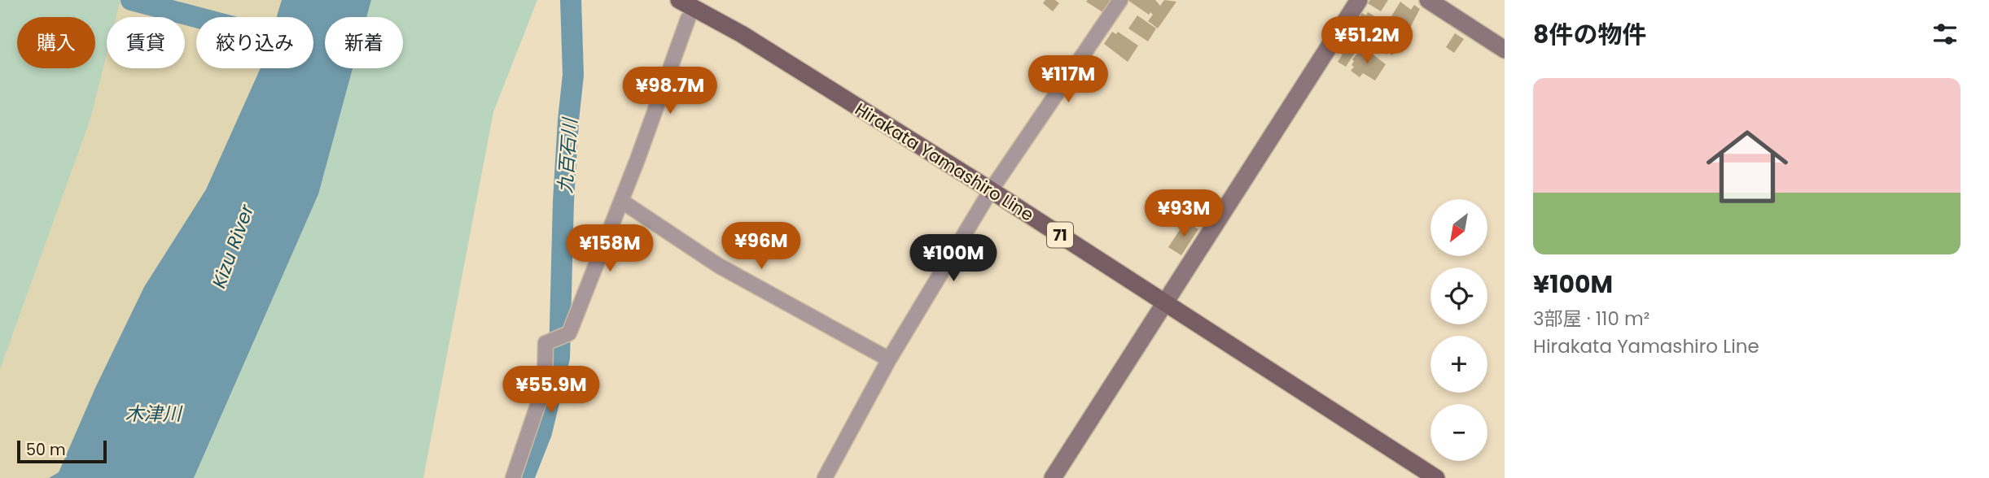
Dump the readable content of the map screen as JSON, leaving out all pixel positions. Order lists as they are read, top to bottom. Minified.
{"streets":{"main road":["Hirakata Yamashiro Line","71"]},"water":["九百石川","Kizu River","木津川"],"scale_bar":"50 m","north":"bottom left","page":{"heading":"8件の物件","price":["¥51.2M","¥117M","¥98.7M","¥93M","¥96M","¥158M","¥100M","¥55.9M"],"chip":["購入","賃貸","絞り込み","新着"],"list":[{"name":"¥100M","note":"3部屋 · 110 m² · Hirakata Yamashiro Line"}],"map_buttons":["+","−"],"scale":"50 m"}}
